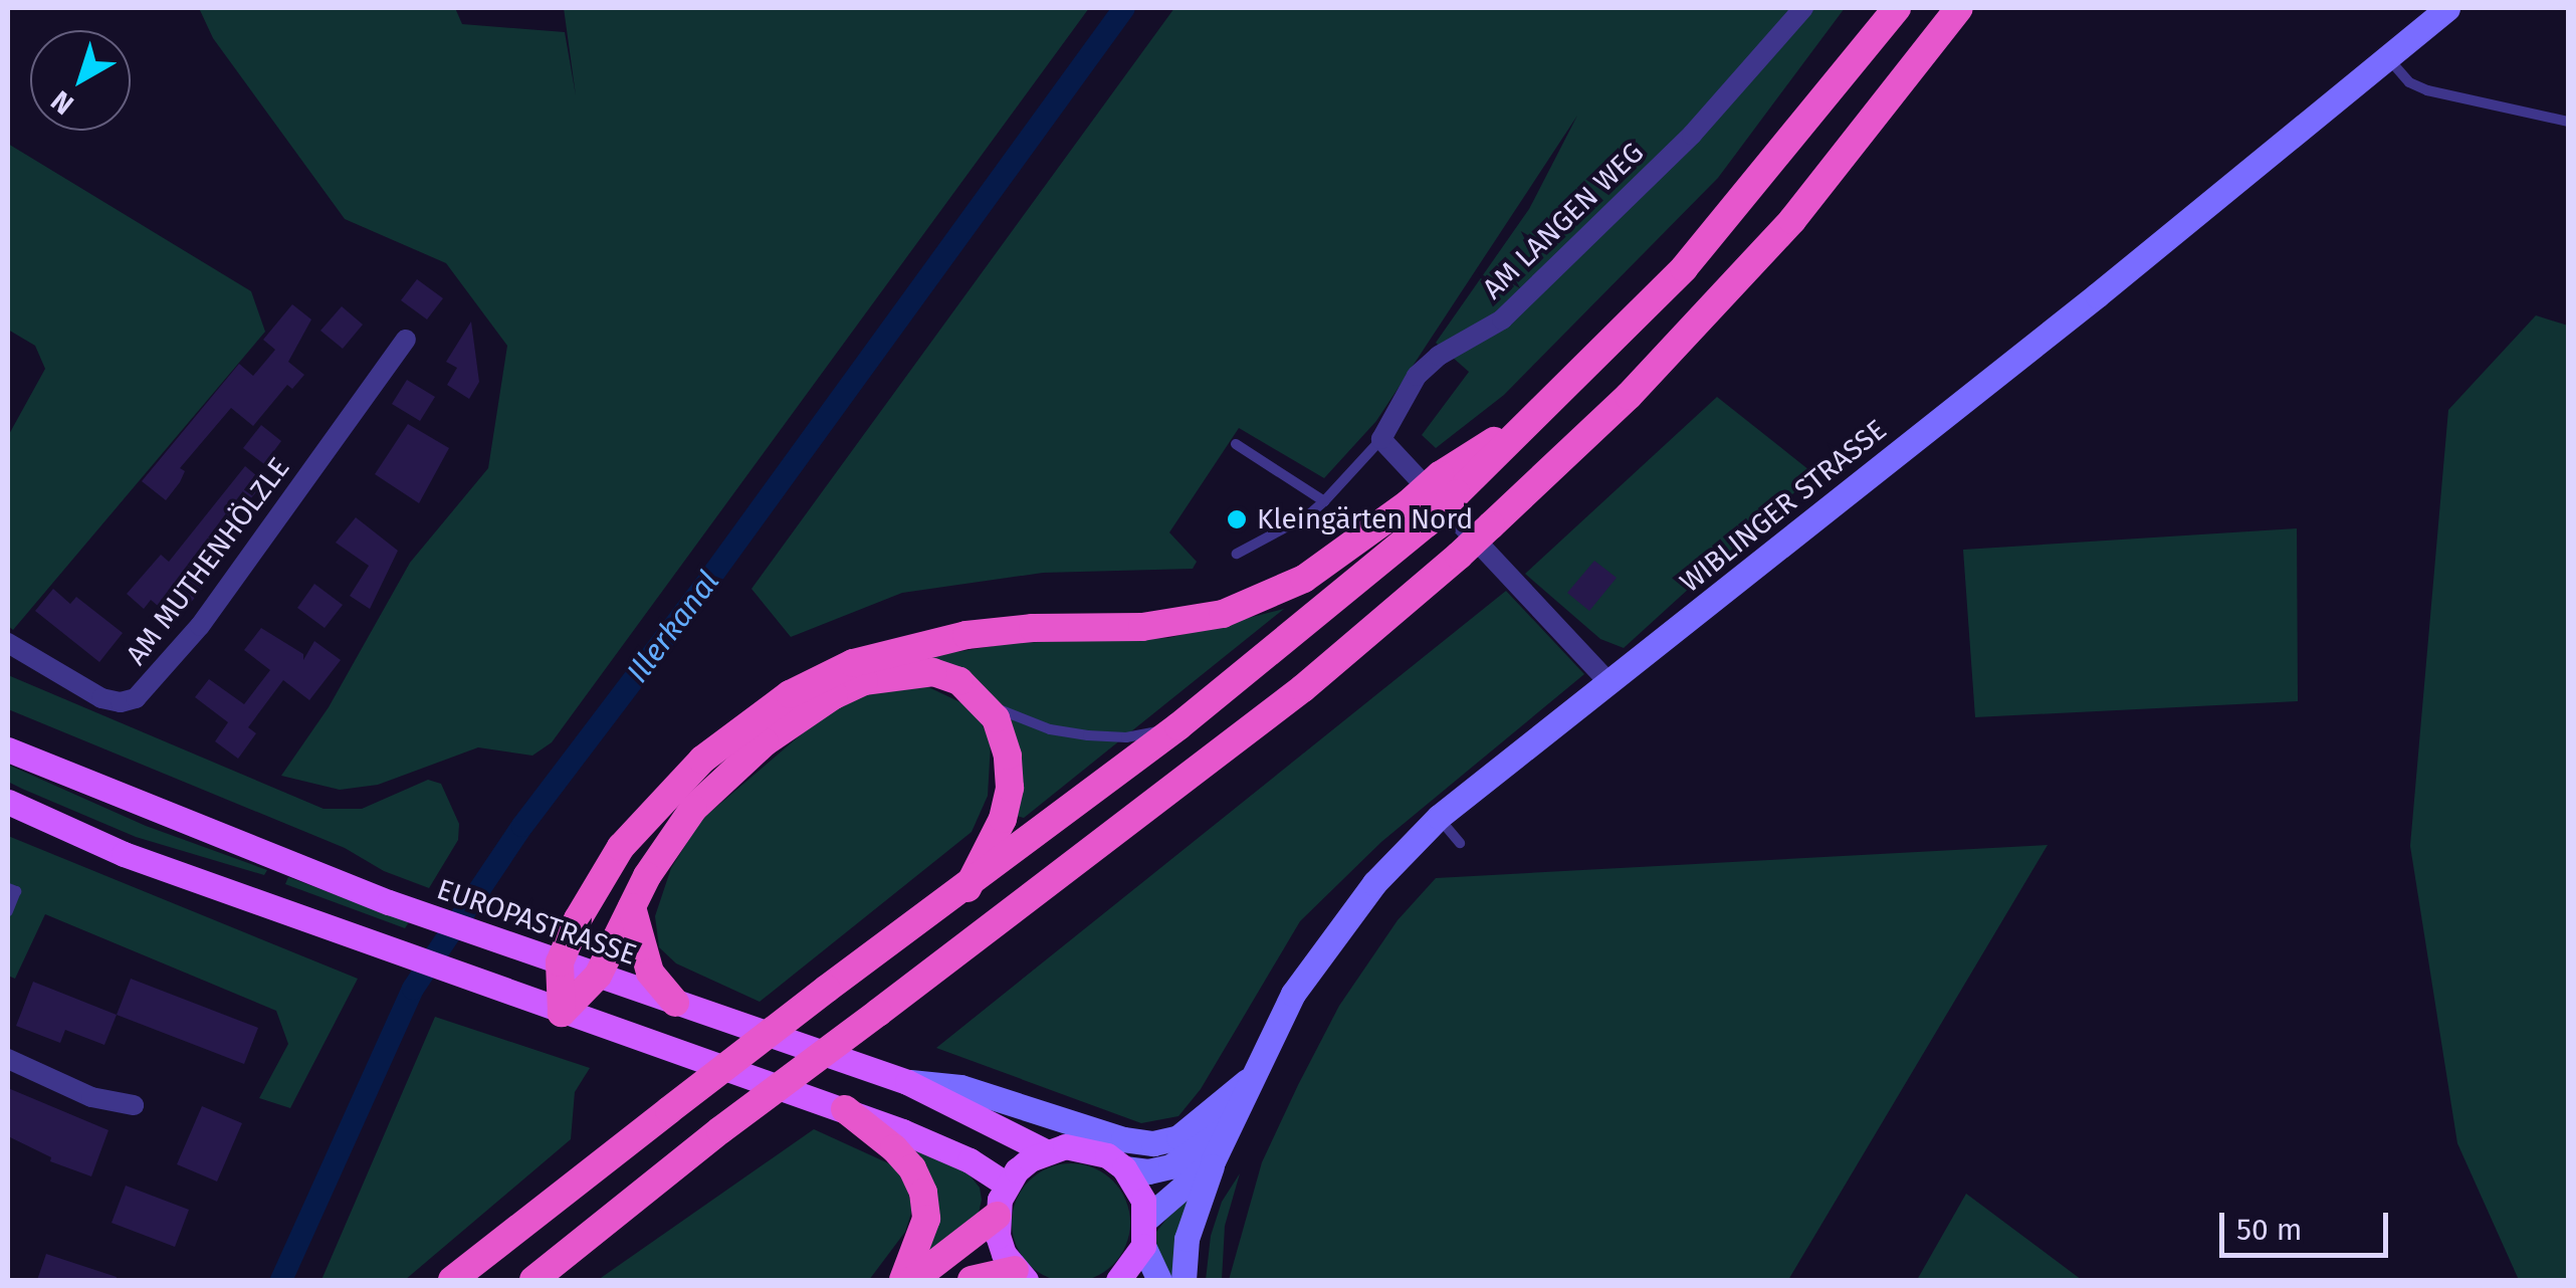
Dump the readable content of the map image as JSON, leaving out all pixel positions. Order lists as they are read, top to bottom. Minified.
{"streets":{"main road":["WIBLINGER STRASSE","EUROPASTRASSE"],"street":["AM LANGEN WEG","AM MUTHENHÖLZLE"]},"water":["Illerkanal"],"places":["Kleingärten Nord"],"scale_bar":"50 m","north":"bottom left"}
